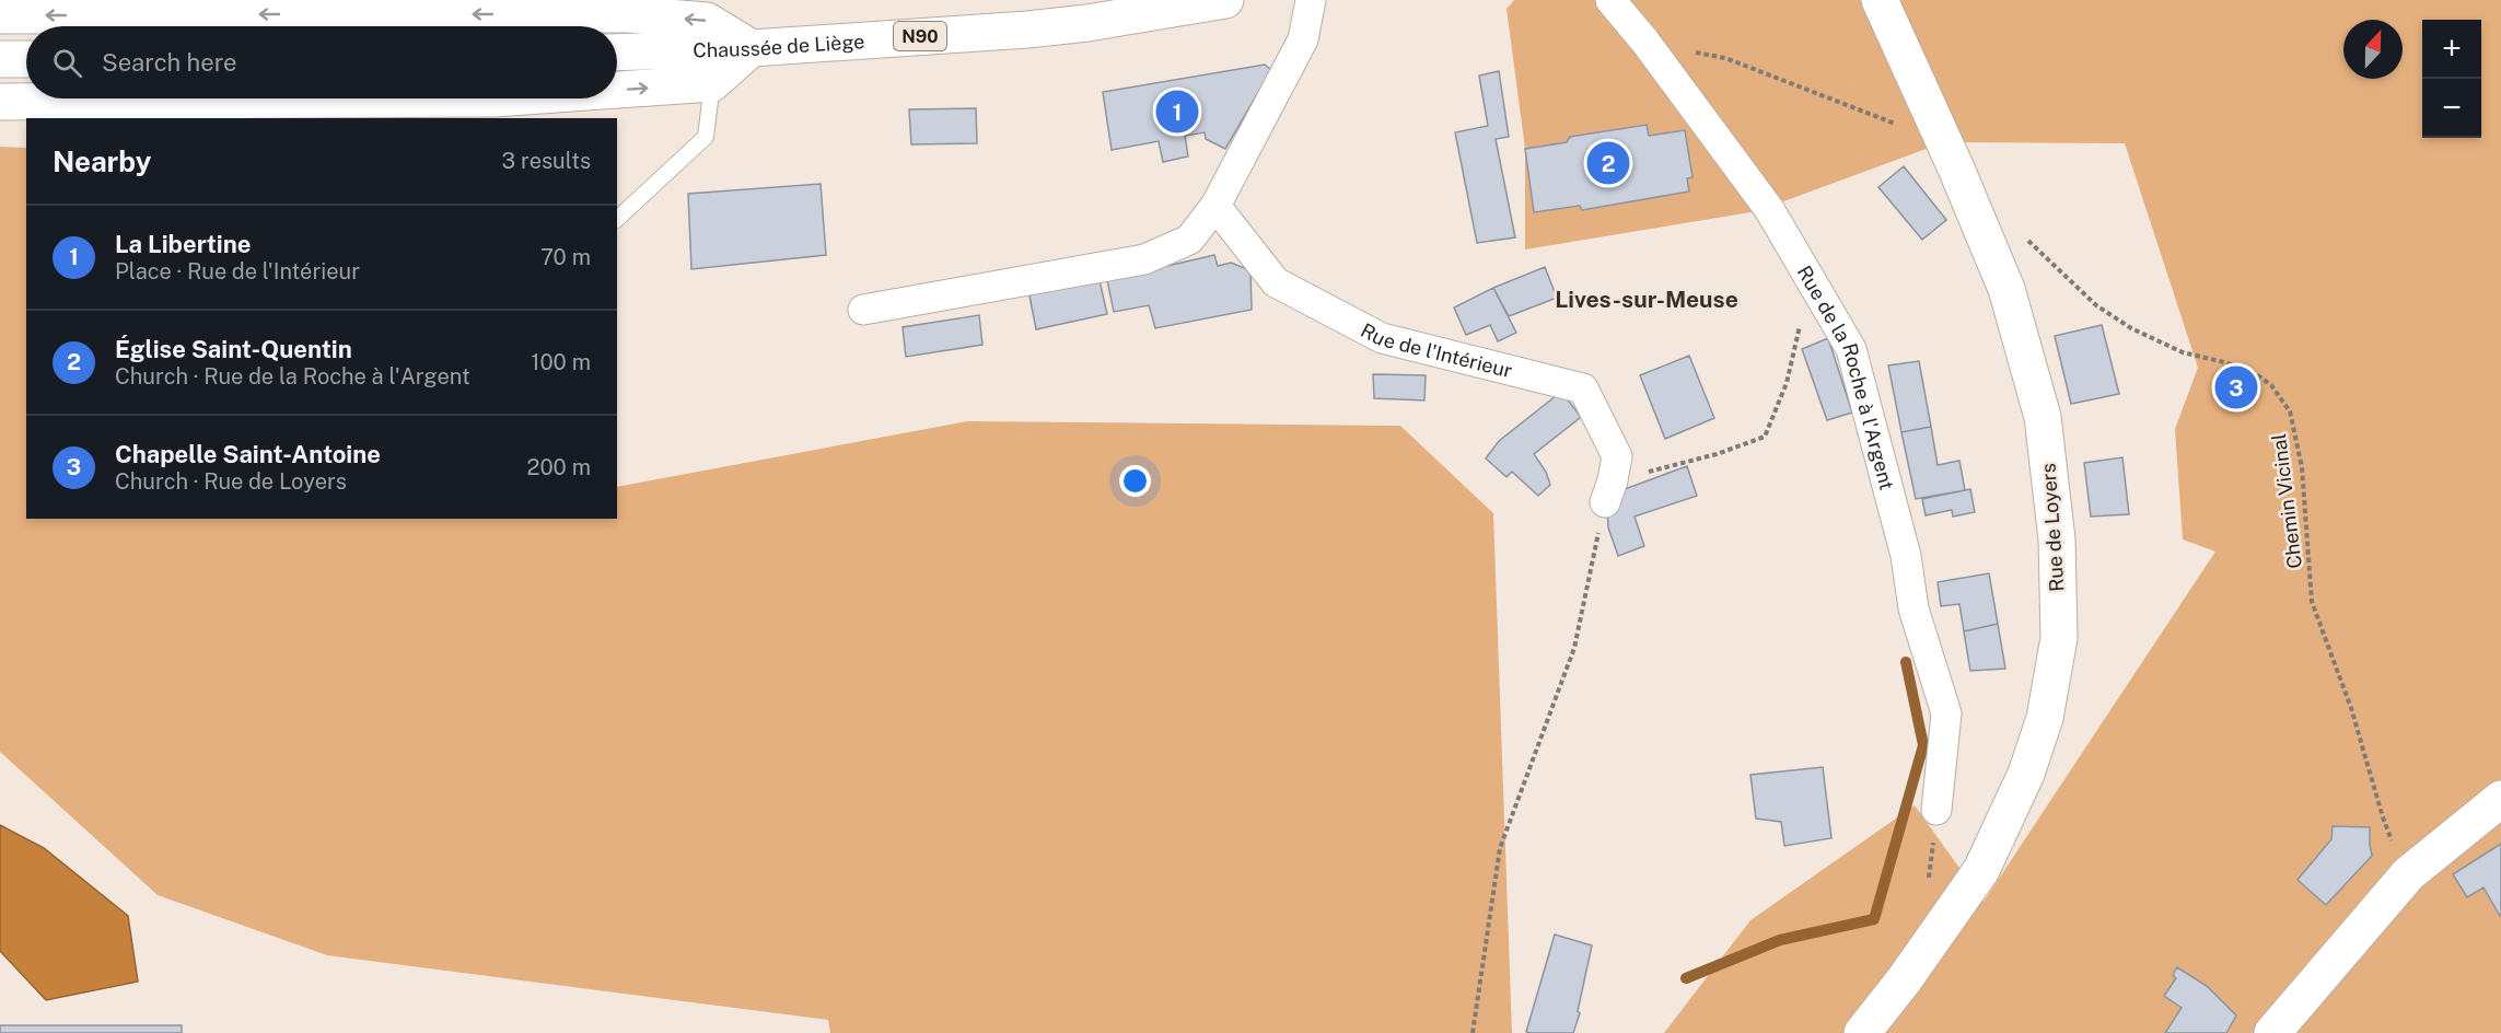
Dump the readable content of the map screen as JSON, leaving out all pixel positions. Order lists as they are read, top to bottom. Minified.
{"streets":{"main road":["N90","Chaussée de Liège","Rue de Loyers"],"street":["Rue de l'Intérieur","Rue de la Roche à l'Argent"],"path":["Chemin Vicinal"]},"districts":["Lives-sur-Meuse"],"north":"top","page":{"map_buttons":["+","−"],"search":"Search here","pins":["1","2","3"],"heading":["Nearby","3 results"],"list":[{"mark":"1","name":"La Libertine","note":"Place · Rue de l'Intérieur","value":"70 m"},{"mark":"2","name":"Église Saint-Quentin","note":"Church · Rue de la Roche à l'Argent","value":"100 m"},{"mark":"3","name":"Chapelle Saint-Antoine","note":"Church · Rue de Loyers","value":"200 m"}]}}
